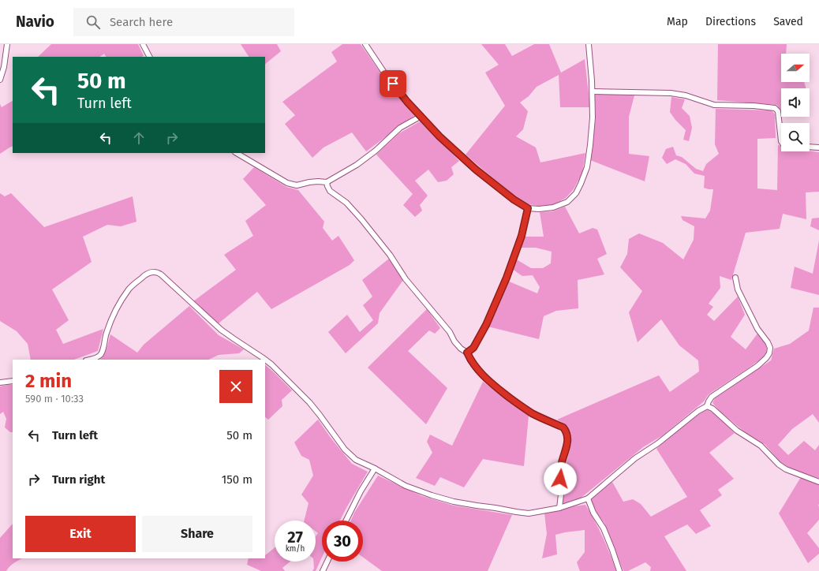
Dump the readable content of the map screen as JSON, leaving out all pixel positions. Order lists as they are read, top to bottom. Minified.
{"north":"right","page":{"header":"Navio","search":"Search here","nav":["Map","Directions","Saved"],"turn":["50 m","Turn left"],"heading":["2 min","590 m · 10:33"],"list":[{"name":"Turn left","value":"50 m"},{"name":"Turn right","value":"150 m"}],"buttons":["Exit","Share"],"speed":"27 km/h","limit":"30"}}
